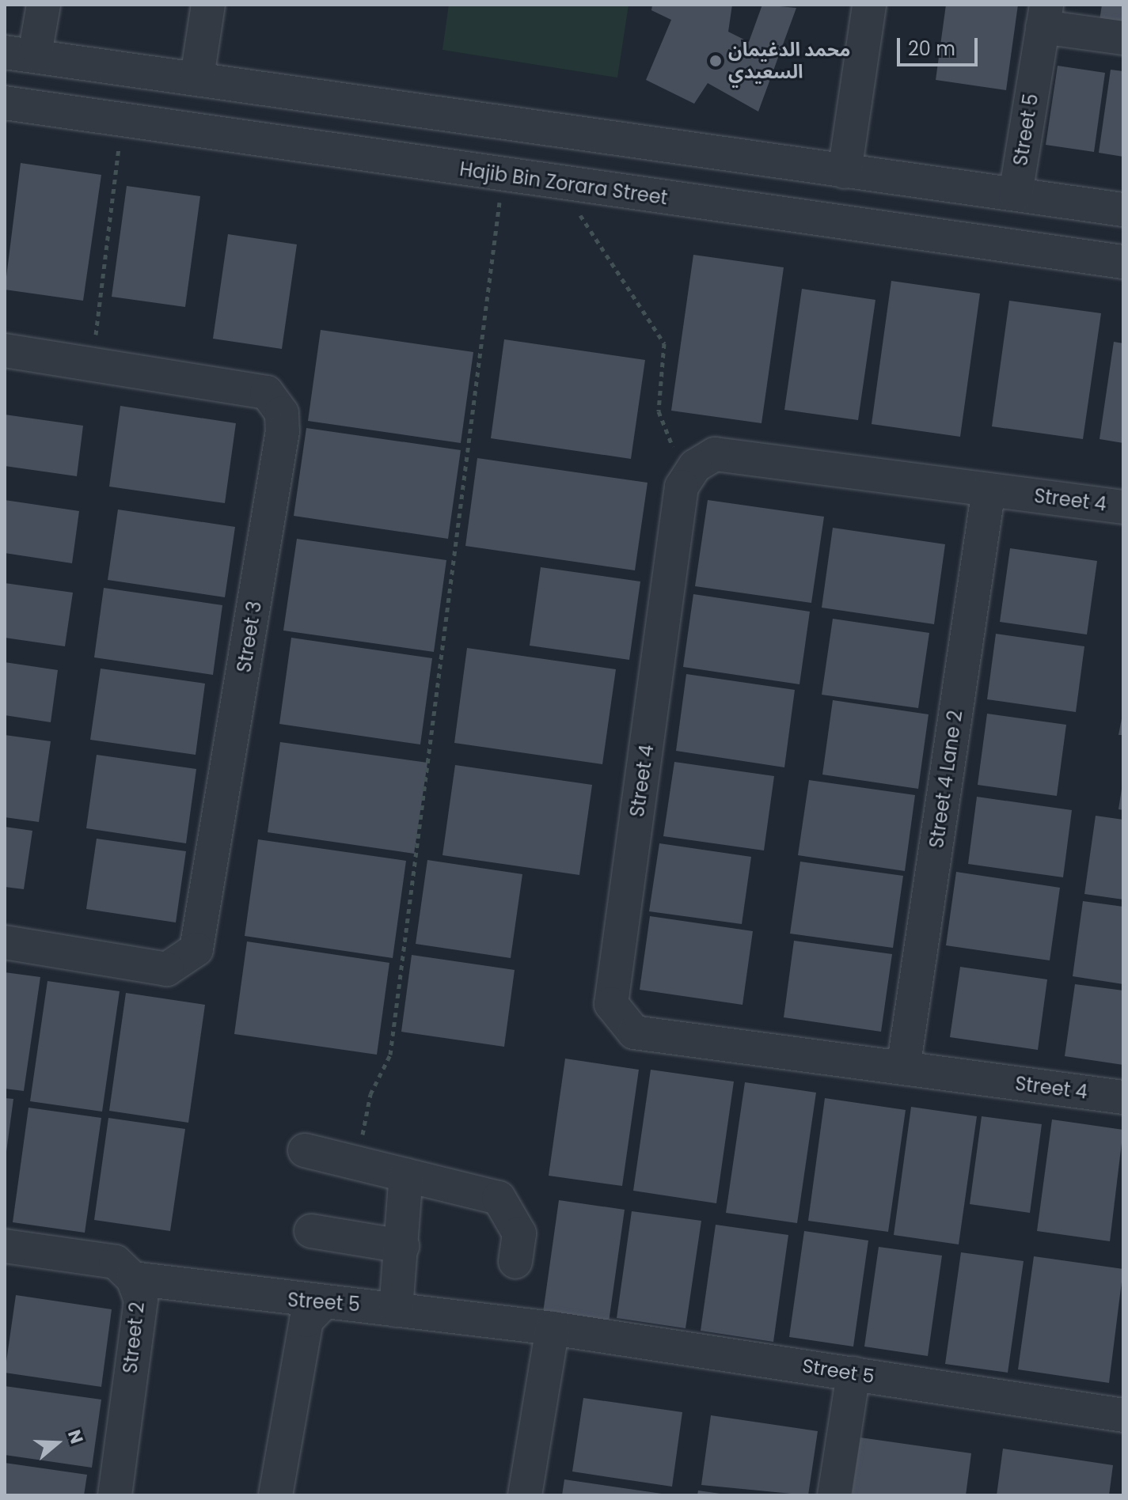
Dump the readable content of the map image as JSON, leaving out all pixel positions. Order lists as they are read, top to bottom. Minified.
{"streets":{"street":["Street 5","Hajib Bin Zorara Street","Street 4","Street 3","Street 4 Lane 2","Street 2"]},"crossings":[["Street 5","Street 2"],["Street 4","Street 4 Lane 2"]],"places":["محمد الدغيمان السعيدي"],"scale_bar":"20 m","north":"right"}
